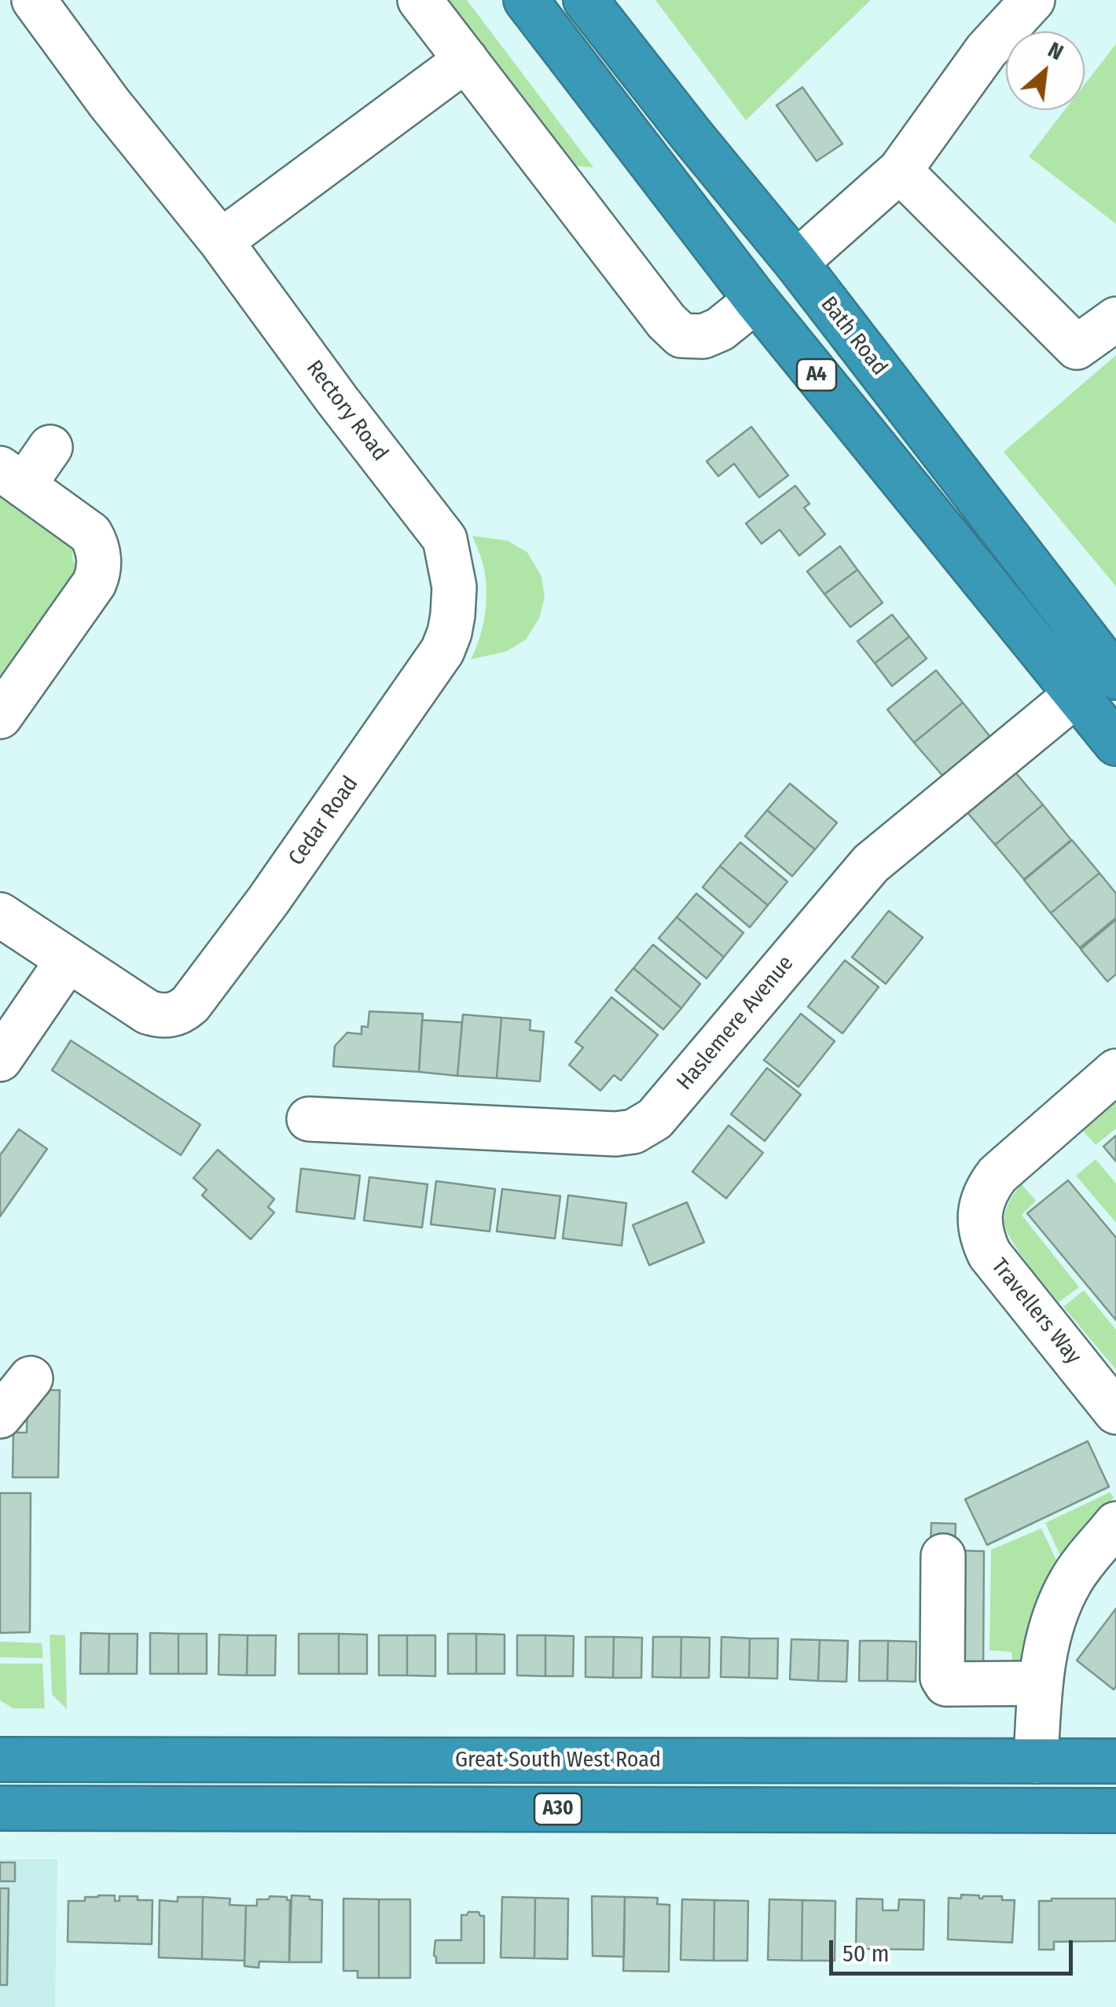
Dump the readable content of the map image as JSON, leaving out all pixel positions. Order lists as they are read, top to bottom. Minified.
{"streets":{"highway":["Bath Road","A4","Great South West Road","A30"],"street":["Rectory Road","Cedar Road","Haslemere Avenue","Travellers Way"]},"crossings":[["A4","Haslemere Avenue"],["Rectory Road","Cedar Road"]],"scale_bar":"50 m","north":"top right"}
